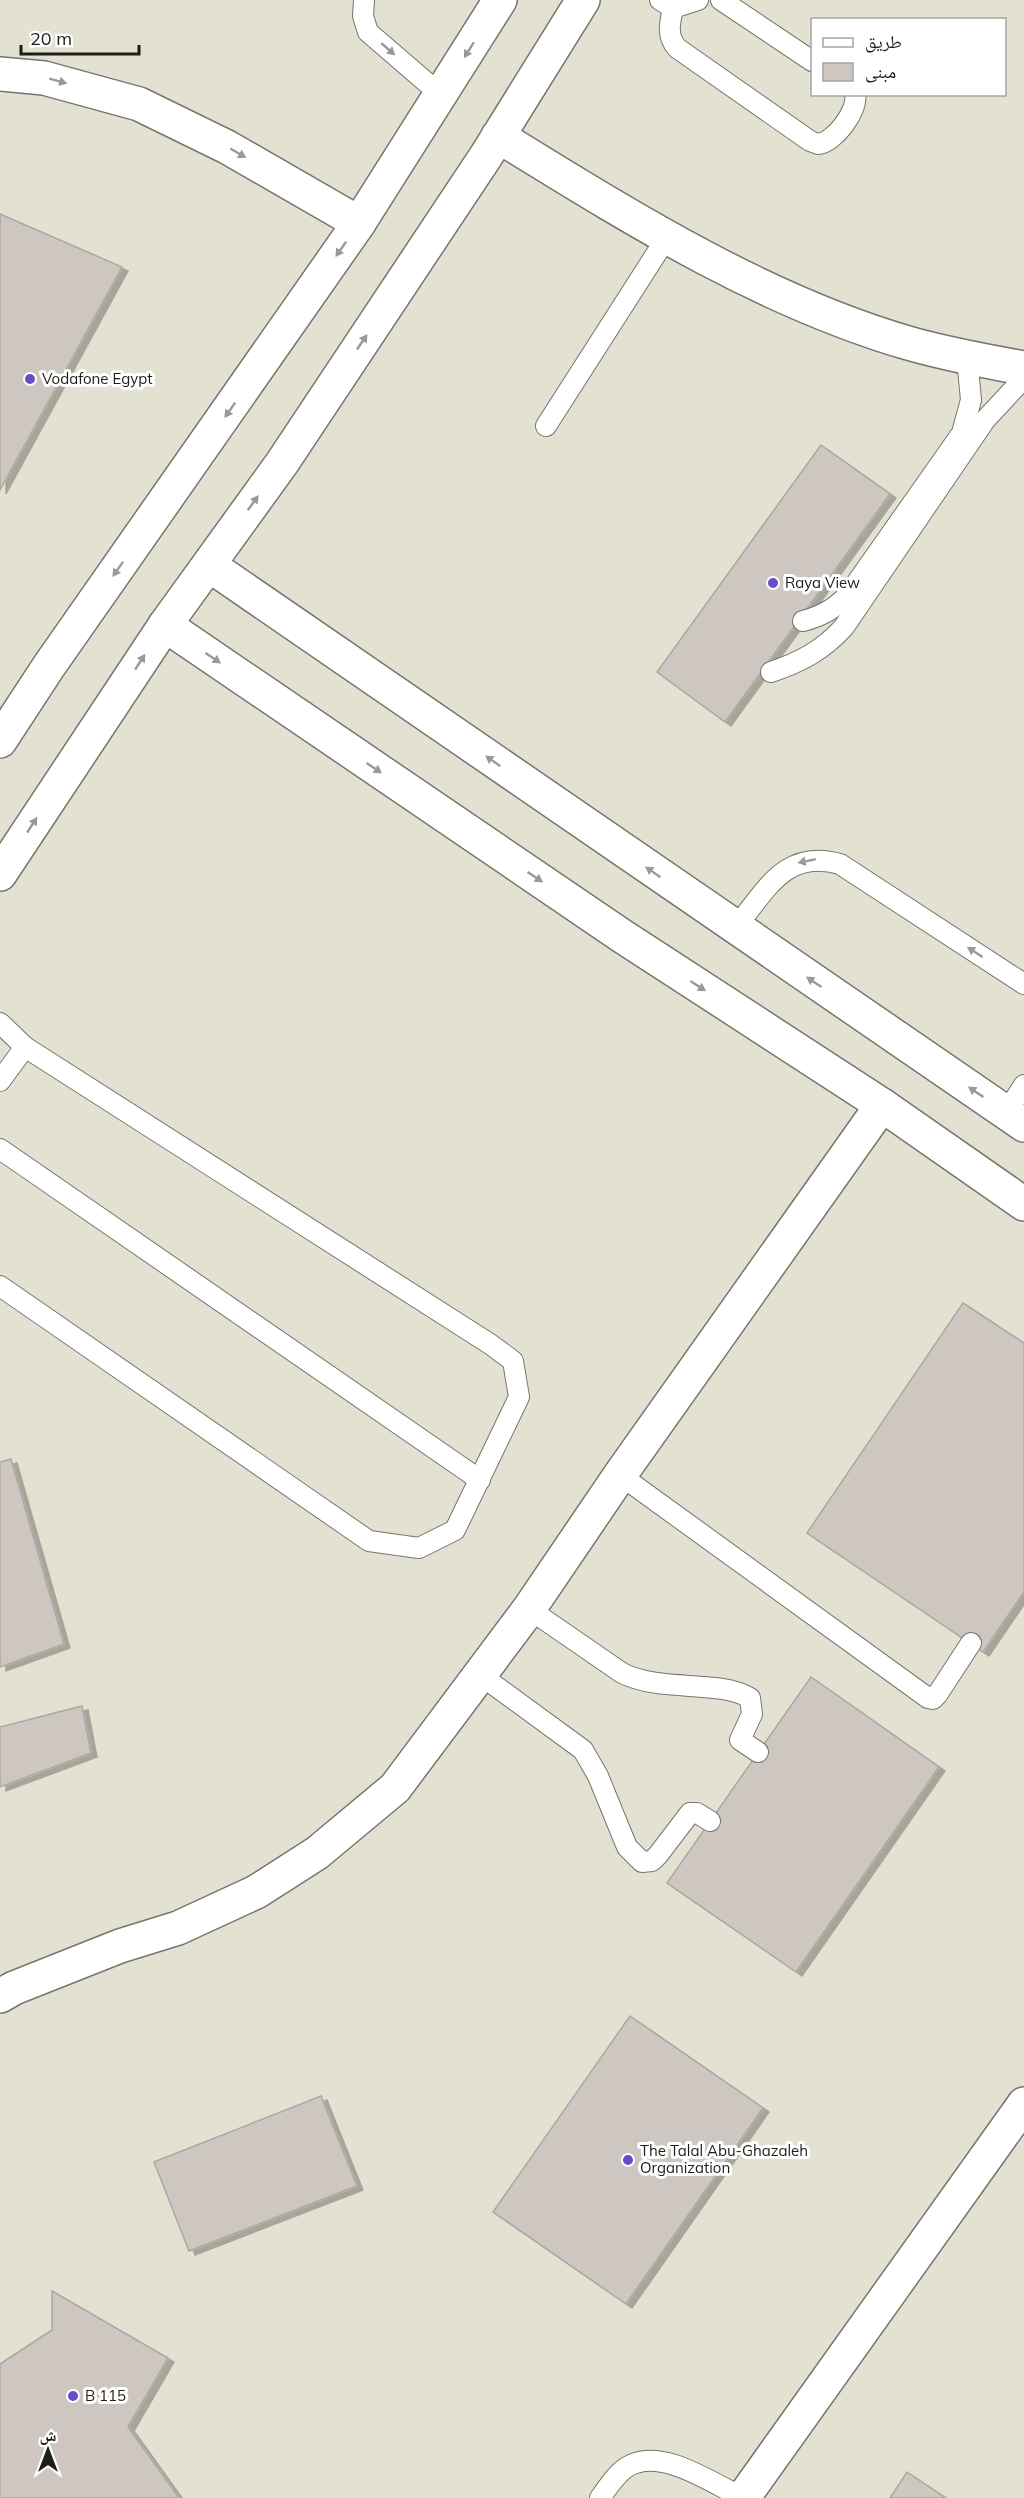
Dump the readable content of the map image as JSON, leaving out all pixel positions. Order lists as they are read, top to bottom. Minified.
{"places":["Vodafone Egypt","Raya View","The Talal Abu-Ghazaleh Organization","B 115"],"legend":["طريق","مبنى"],"scale_bar":"20 m","north":"top"}
